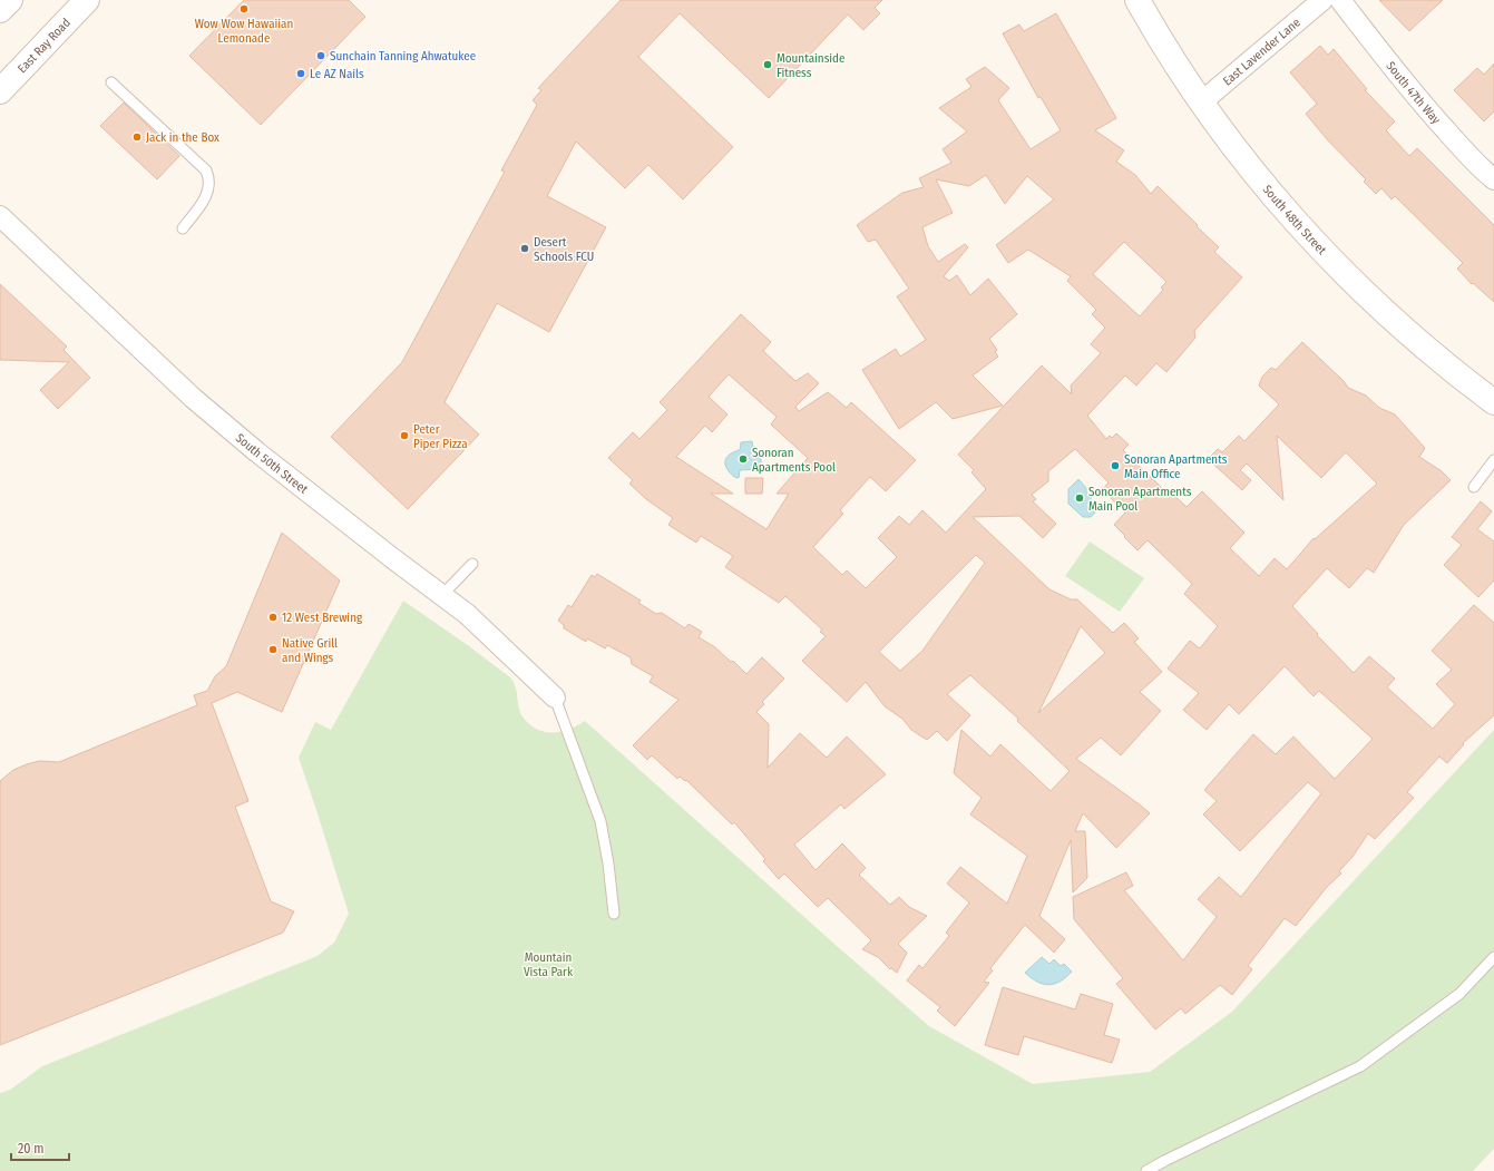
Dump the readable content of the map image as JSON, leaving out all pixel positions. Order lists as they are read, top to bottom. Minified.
{"streets":{"main road":["East Ray Road","South 48th Street"],"street":["East Lavender Lane","South 47th Way","South 50th Street"]},"crossings":[["East Lavender Lane","South 48th Street"]],"parks":["Mountain Vista Park"],"places":["Wow Wow Hawaiian Lemonade","Sunchain Tanning Ahwatukee","Mountainside Fitness","Le AZ Nails","Jack in the Box","Desert Schools FCU","Peter Piper Pizza","Sonoran Apartments Pool","Sonoran Apartments Main Office","Sonoran Apartments Main Pool","12 West Brewing","Native Grill and Wings"],"scale_bar":"20 m"}
